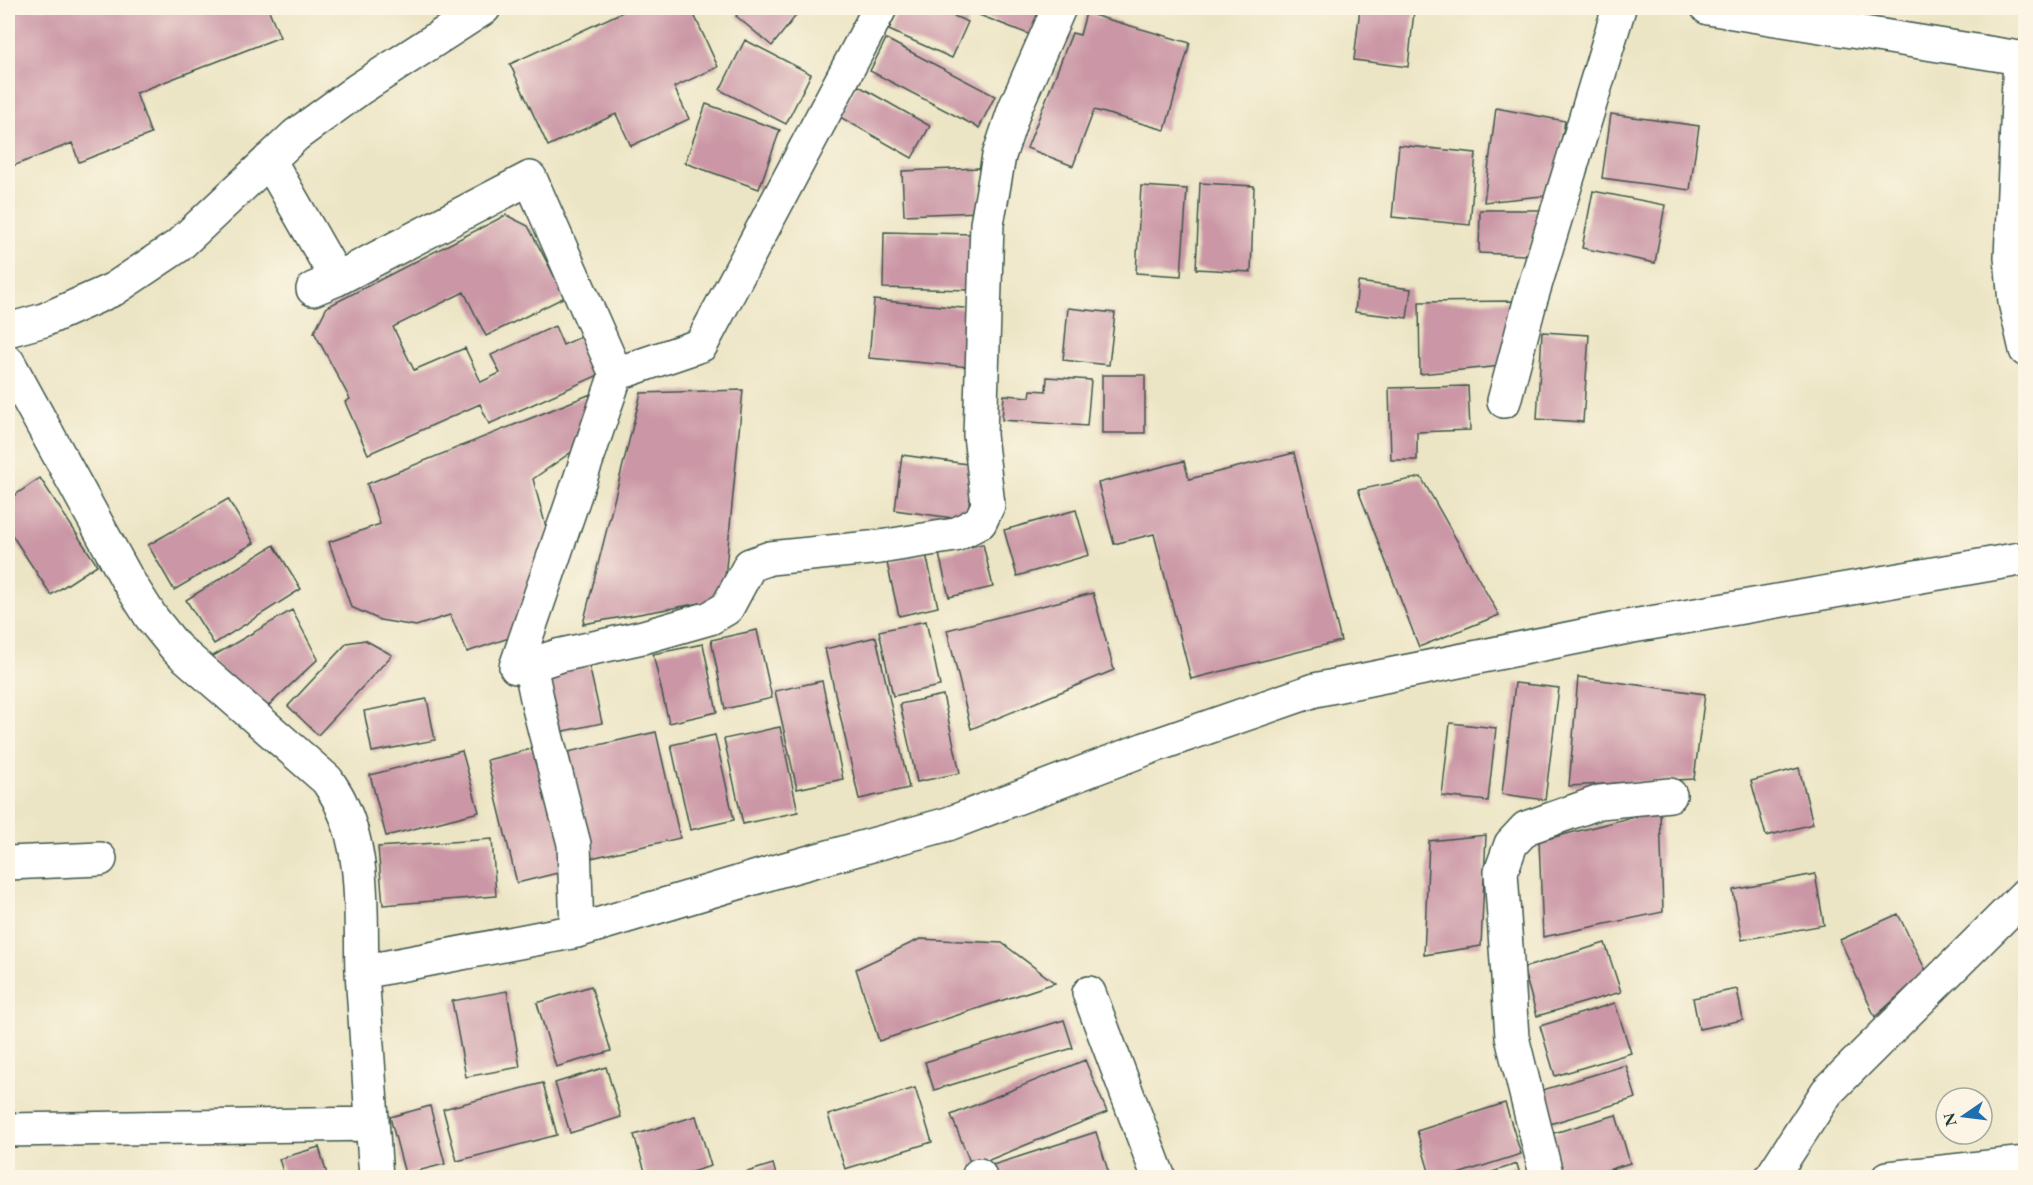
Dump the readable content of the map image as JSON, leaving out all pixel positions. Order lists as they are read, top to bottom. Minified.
{"north":"left"}
